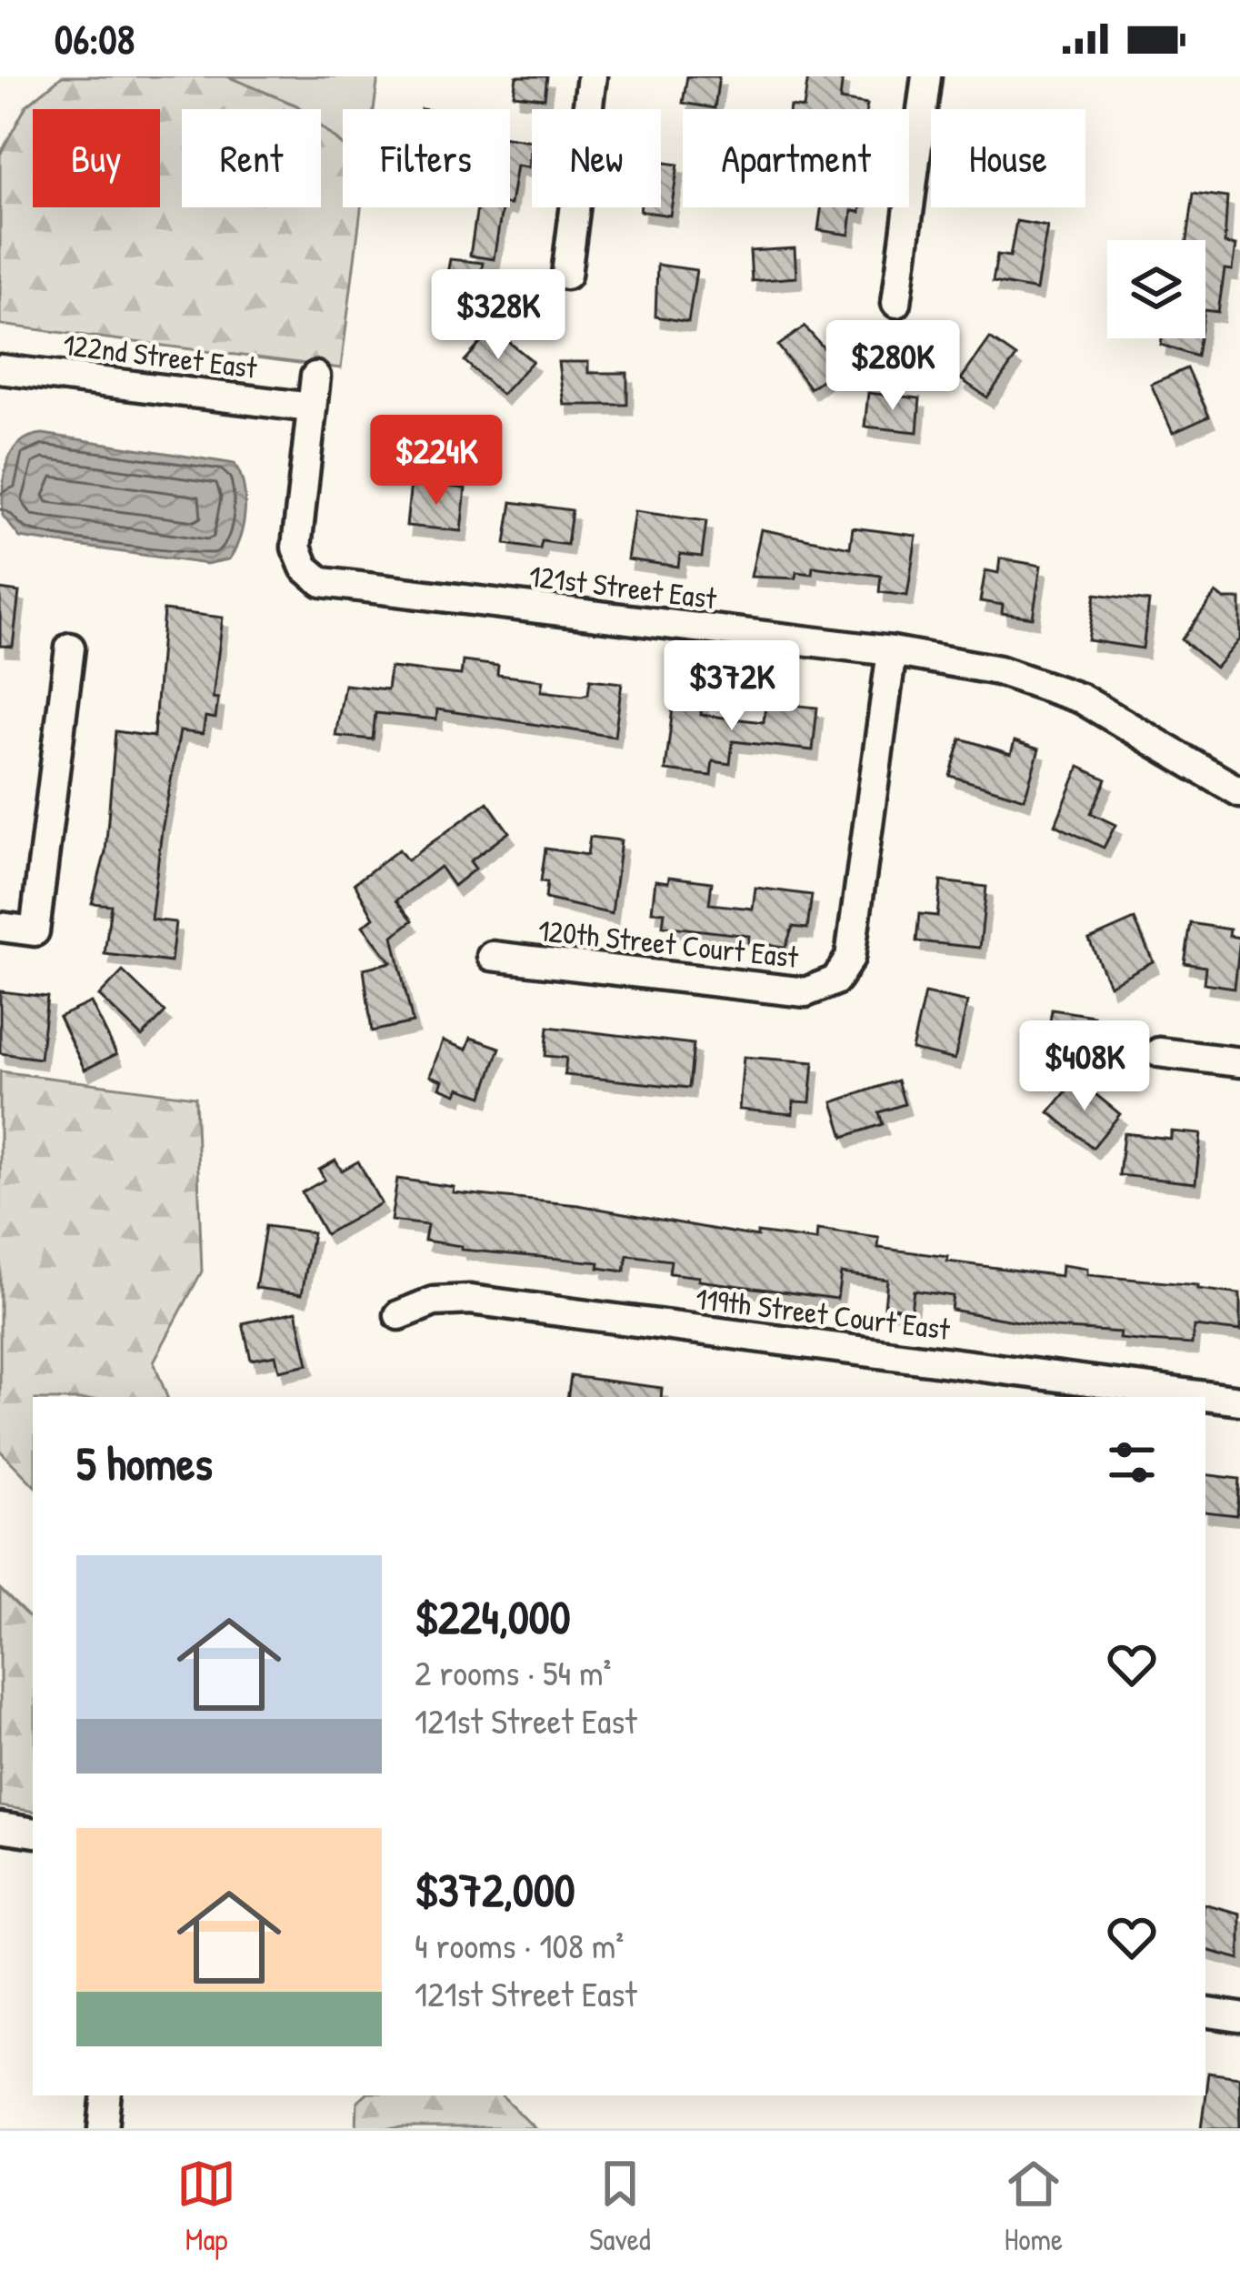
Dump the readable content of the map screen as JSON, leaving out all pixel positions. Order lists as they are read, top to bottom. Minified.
{"streets":{"street":["122nd Street East","121st Street East","120th Street Court East","119th Street Court East"]},"crossings":[["122nd Street East","121st Street East"],["121st Street East","120th Street Court East"]],"page":{"status":"06:08","chip":["Buy","Rent","Filters","New","Apartment","House"],"price":["$328K","$280K","$224K","$372K","$408K"],"heading":"5 homes","list":[{"name":"$224,000","note":"2 rooms · 54 m² · 121st Street East"},{"name":"$372,000","note":"4 rooms · 108 m² · 121st Street East"}],"tabs":["Map","Saved","Home"]}}
